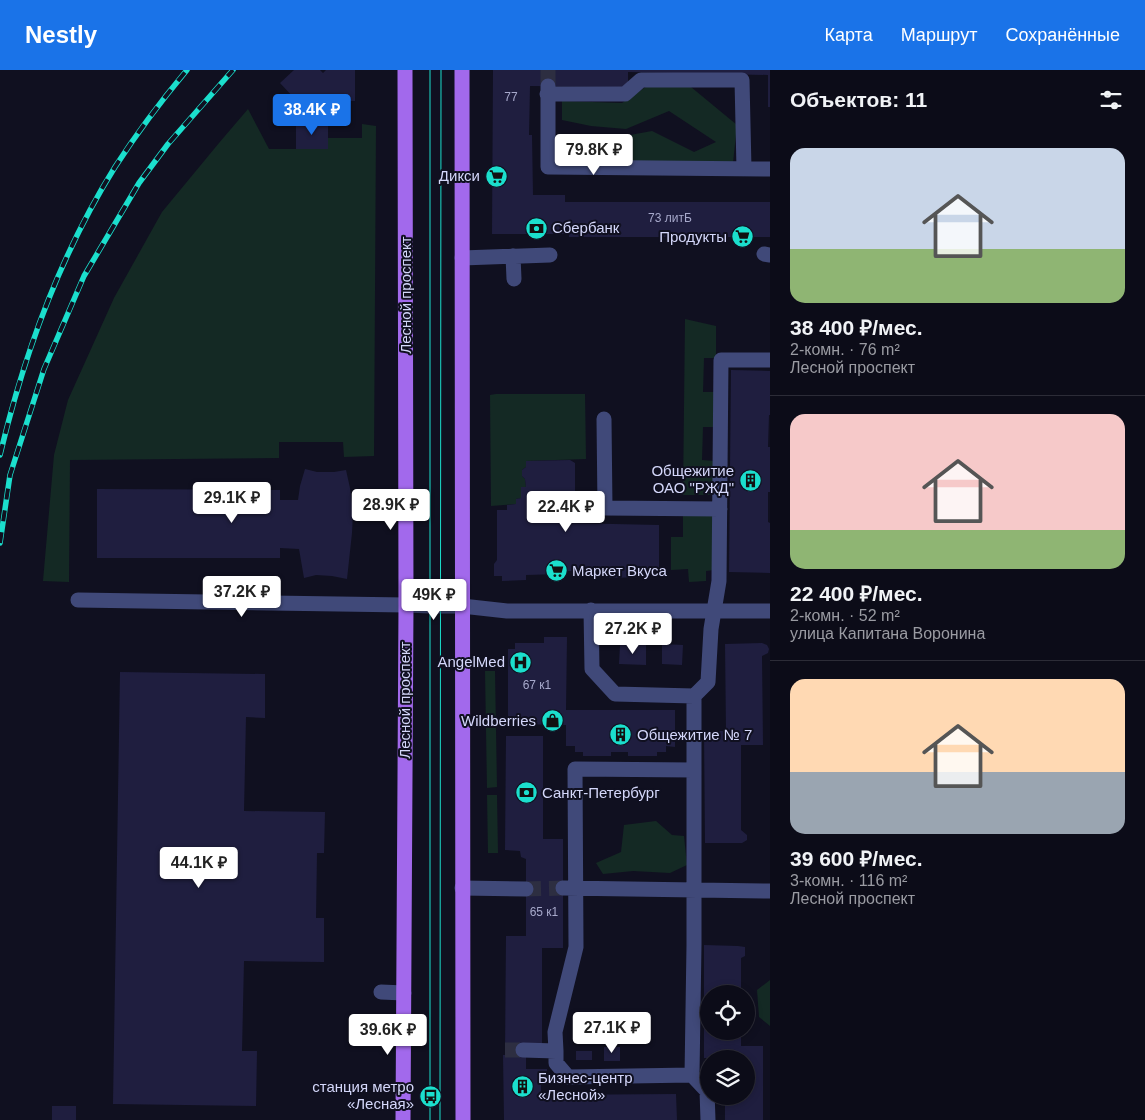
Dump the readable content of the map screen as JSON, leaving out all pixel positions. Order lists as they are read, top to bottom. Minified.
{"streets":{"main road":["Лесной проспект"]},"places":{"supermarket":["Дикси","Продукты","Маркет Вкуса"],"bank":["Сбербанк","Санкт-Петербург"],"building":["Общежитие ОАО \"РЖД\"","Общежитие № 7","Бизнес-центр «Лесной»"],"hospital":["AngelMed"],"shop":["Wildberries"],"bus stop":["станция метро «Лесная»"]},"house_numbers":["77","73 литБ","67 к1","65 к1"],"page":{"header":"Nestly","nav":["Карта","Маршрут","Сохранённые"],"heading":"Объектов: 11","price":["38.4K ₽","79.8K ₽","29.1K ₽","28.9K ₽","22.4K ₽","37.2K ₽","49K ₽","27.2K ₽","44.1K ₽","27.1K ₽","39.6K ₽"],"list":[{"name":"38 400 ₽/мес.","note":"2-комн. · 76 m² · Лесной проспект"},{"name":"22 400 ₽/мес.","note":"2-комн. · 52 m² · улица Капитана Воронина"},{"name":"39 600 ₽/мес.","note":"3-комн. · 116 m² · Лесной проспект"}]}}
